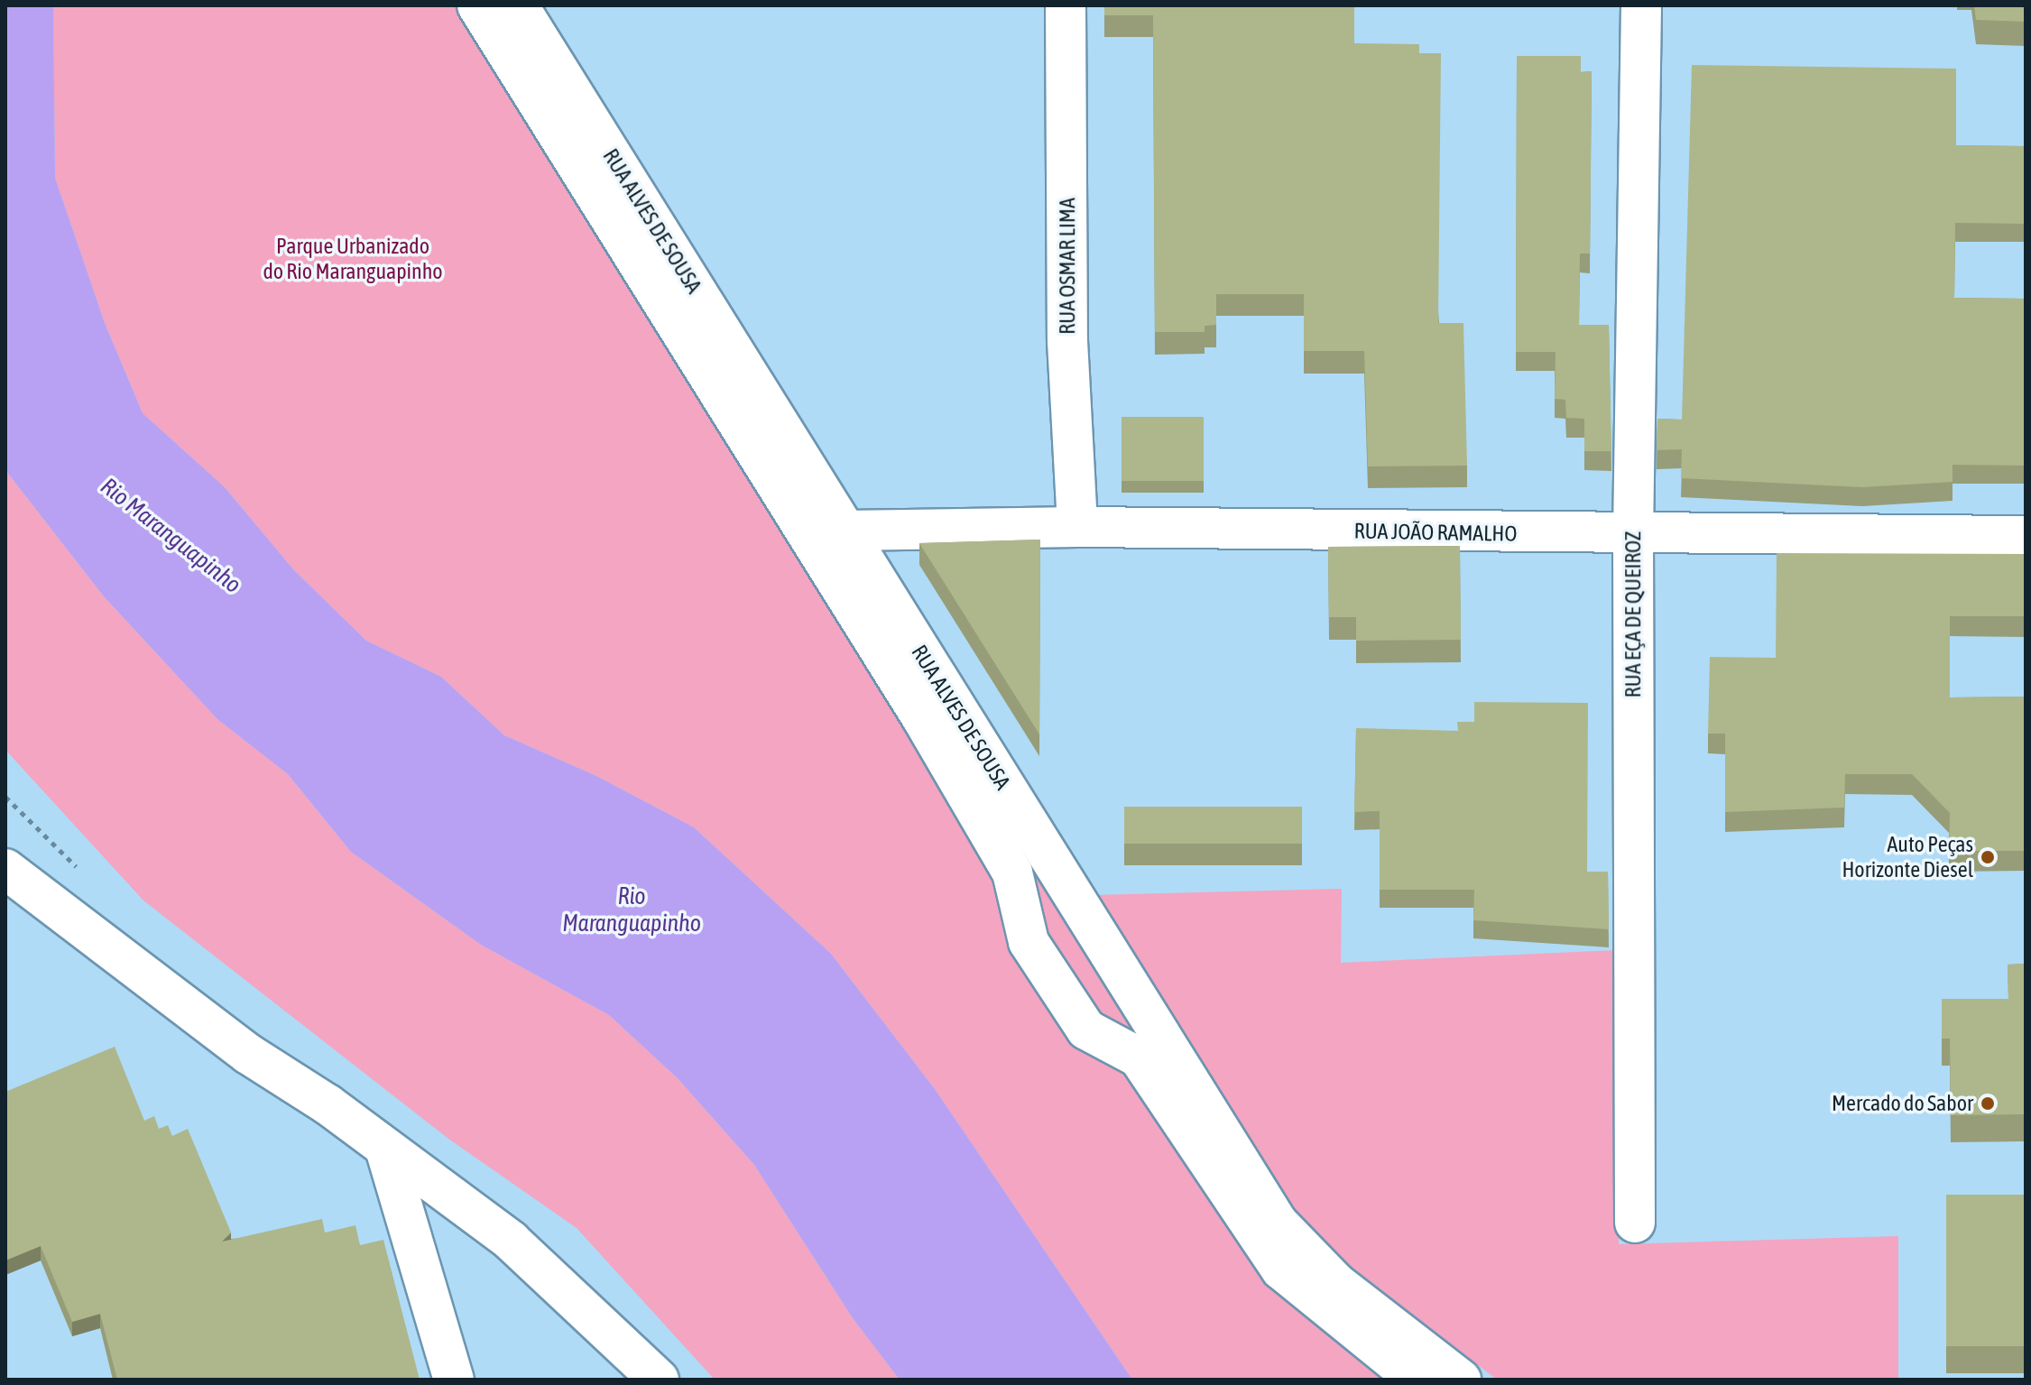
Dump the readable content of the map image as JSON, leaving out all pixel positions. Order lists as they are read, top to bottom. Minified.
{"streets":{"street":["RUA ALVES DE SOUSA","RUA OSMAR LIMA","RUA JOÃO RAMALHO","RUA EÇA DE QUEIROZ"]},"crossings":[["RUA ALVES DE SOUSA","RUA JOÃO RAMALHO"],["RUA OSMAR LIMA","RUA JOÃO RAMALHO"],["RUA JOÃO RAMALHO","RUA EÇA DE QUEIROZ"]],"water":["Rio Maranguapinho"],"parks":["Parque Urbanizado do Rio Maranguapinho"],"places":["Auto Peças Horizonte Diesel","Mercado do Sabor"]}
